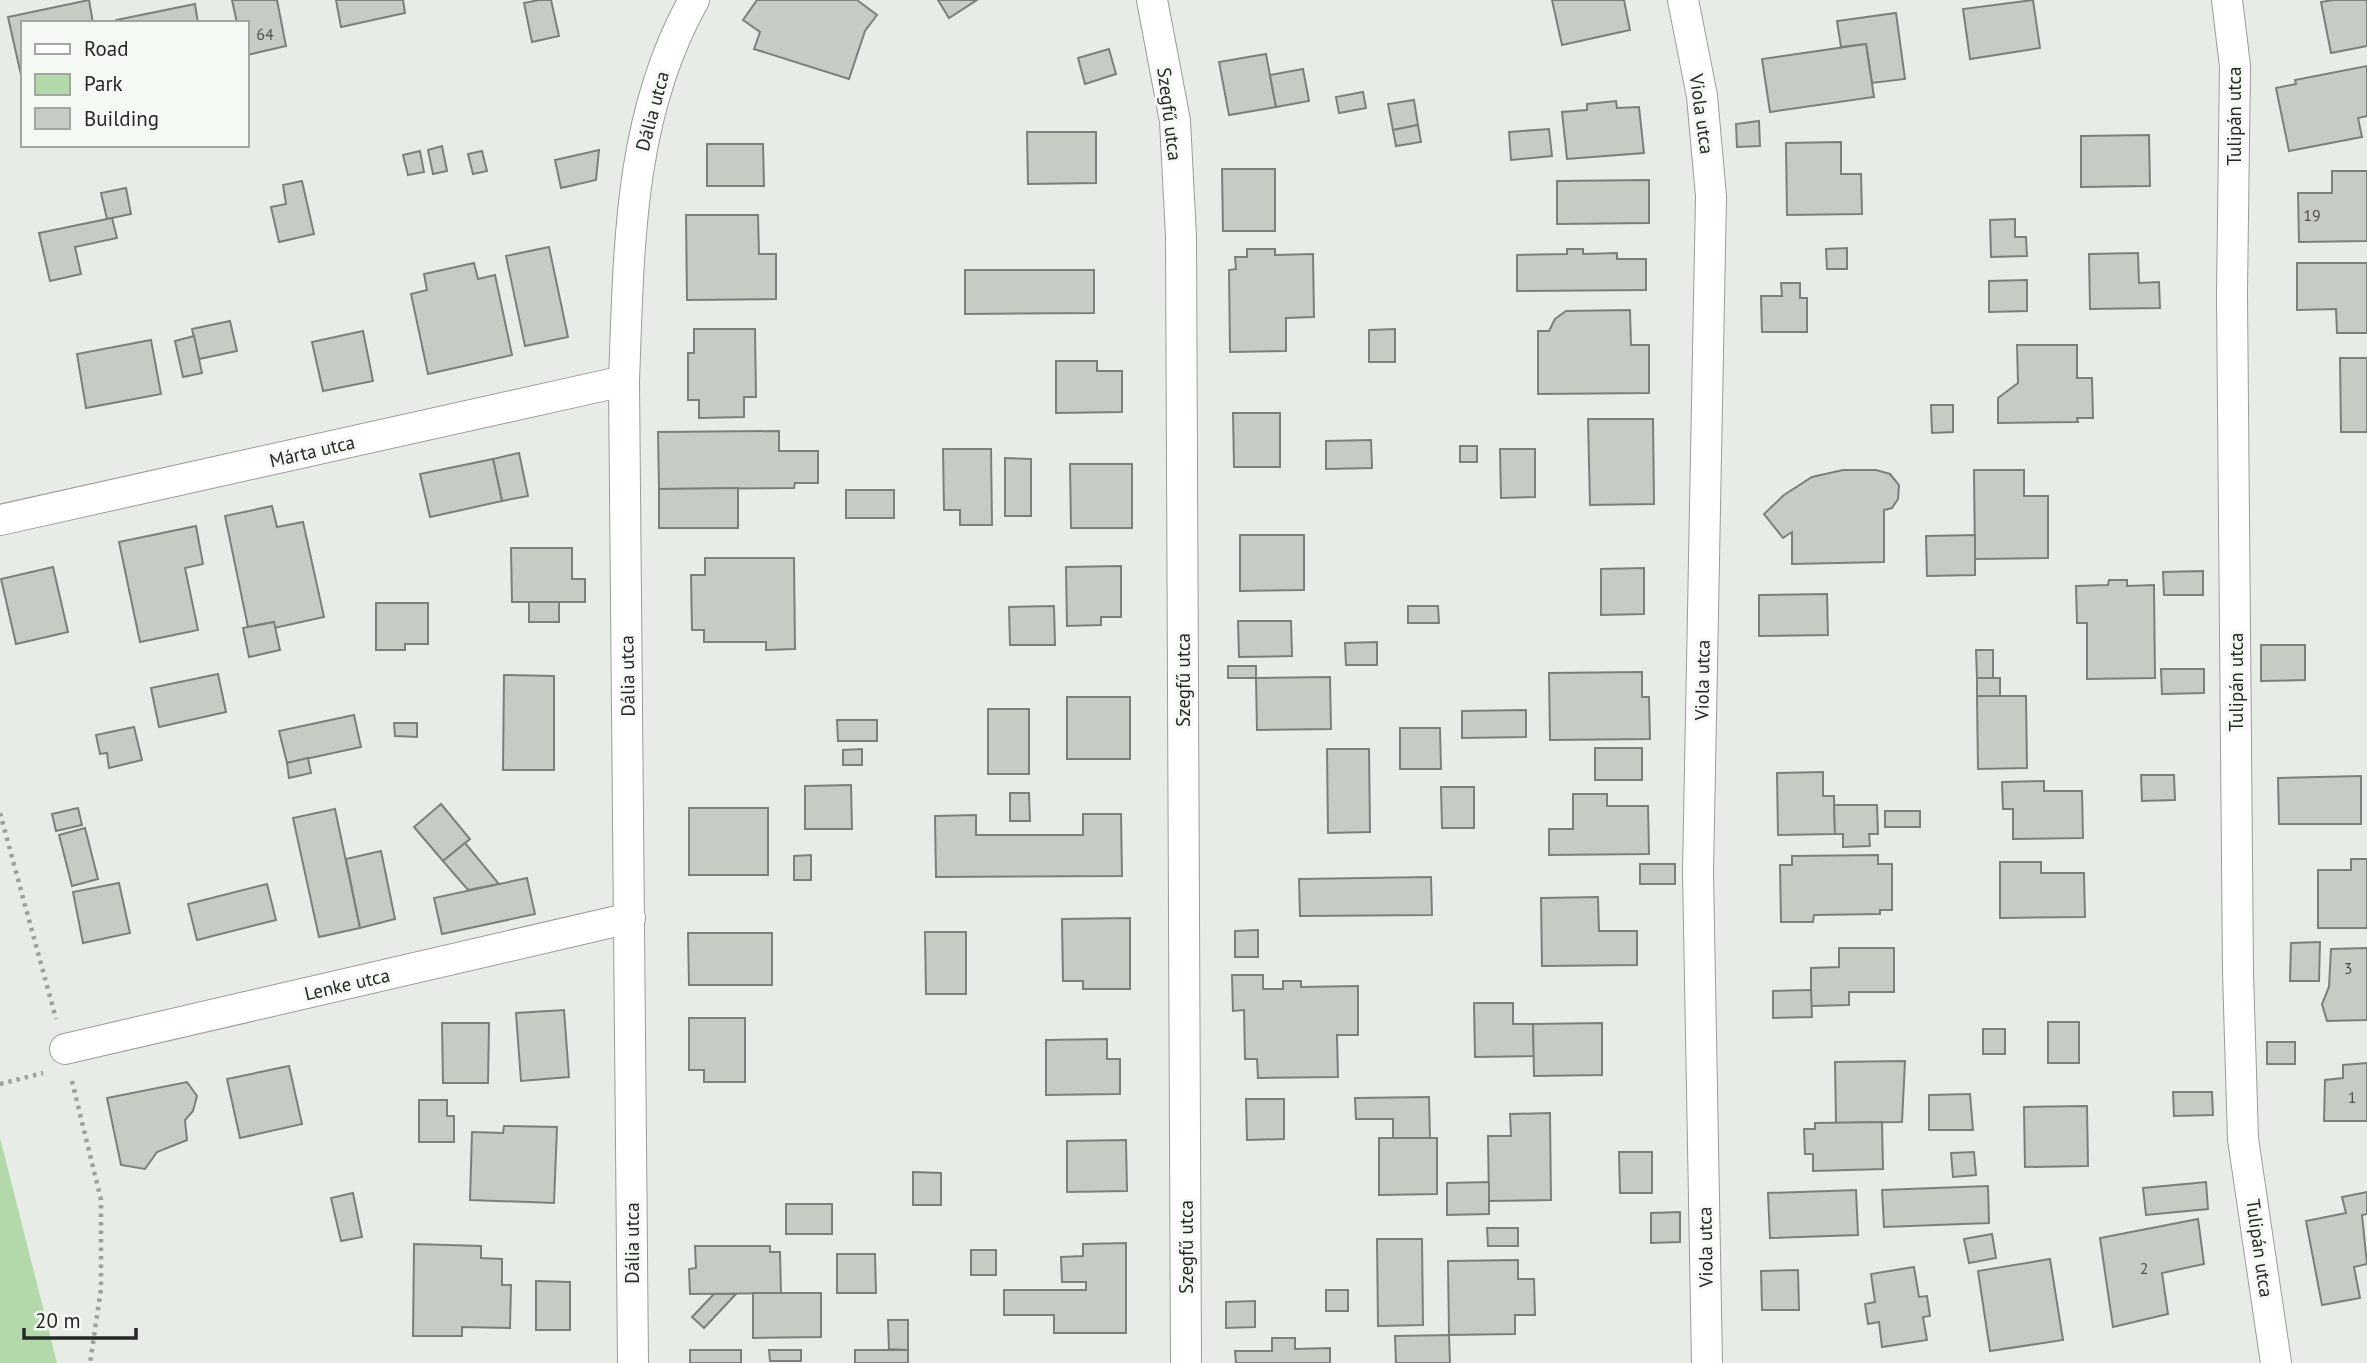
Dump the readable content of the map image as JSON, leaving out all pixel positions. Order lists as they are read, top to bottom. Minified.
{"streets":{"street":["Dália utca","Szegfű utca","Viola utca","Tulipán utca","Márta utca","Lenke utca"]},"crossings":[["Dália utca","Márta utca"],["Dália utca","Lenke utca"]],"house_numbers":["64","19","3","1","2"],"legend":["Road","Park","Building"],"scale_bar":"20 m"}
